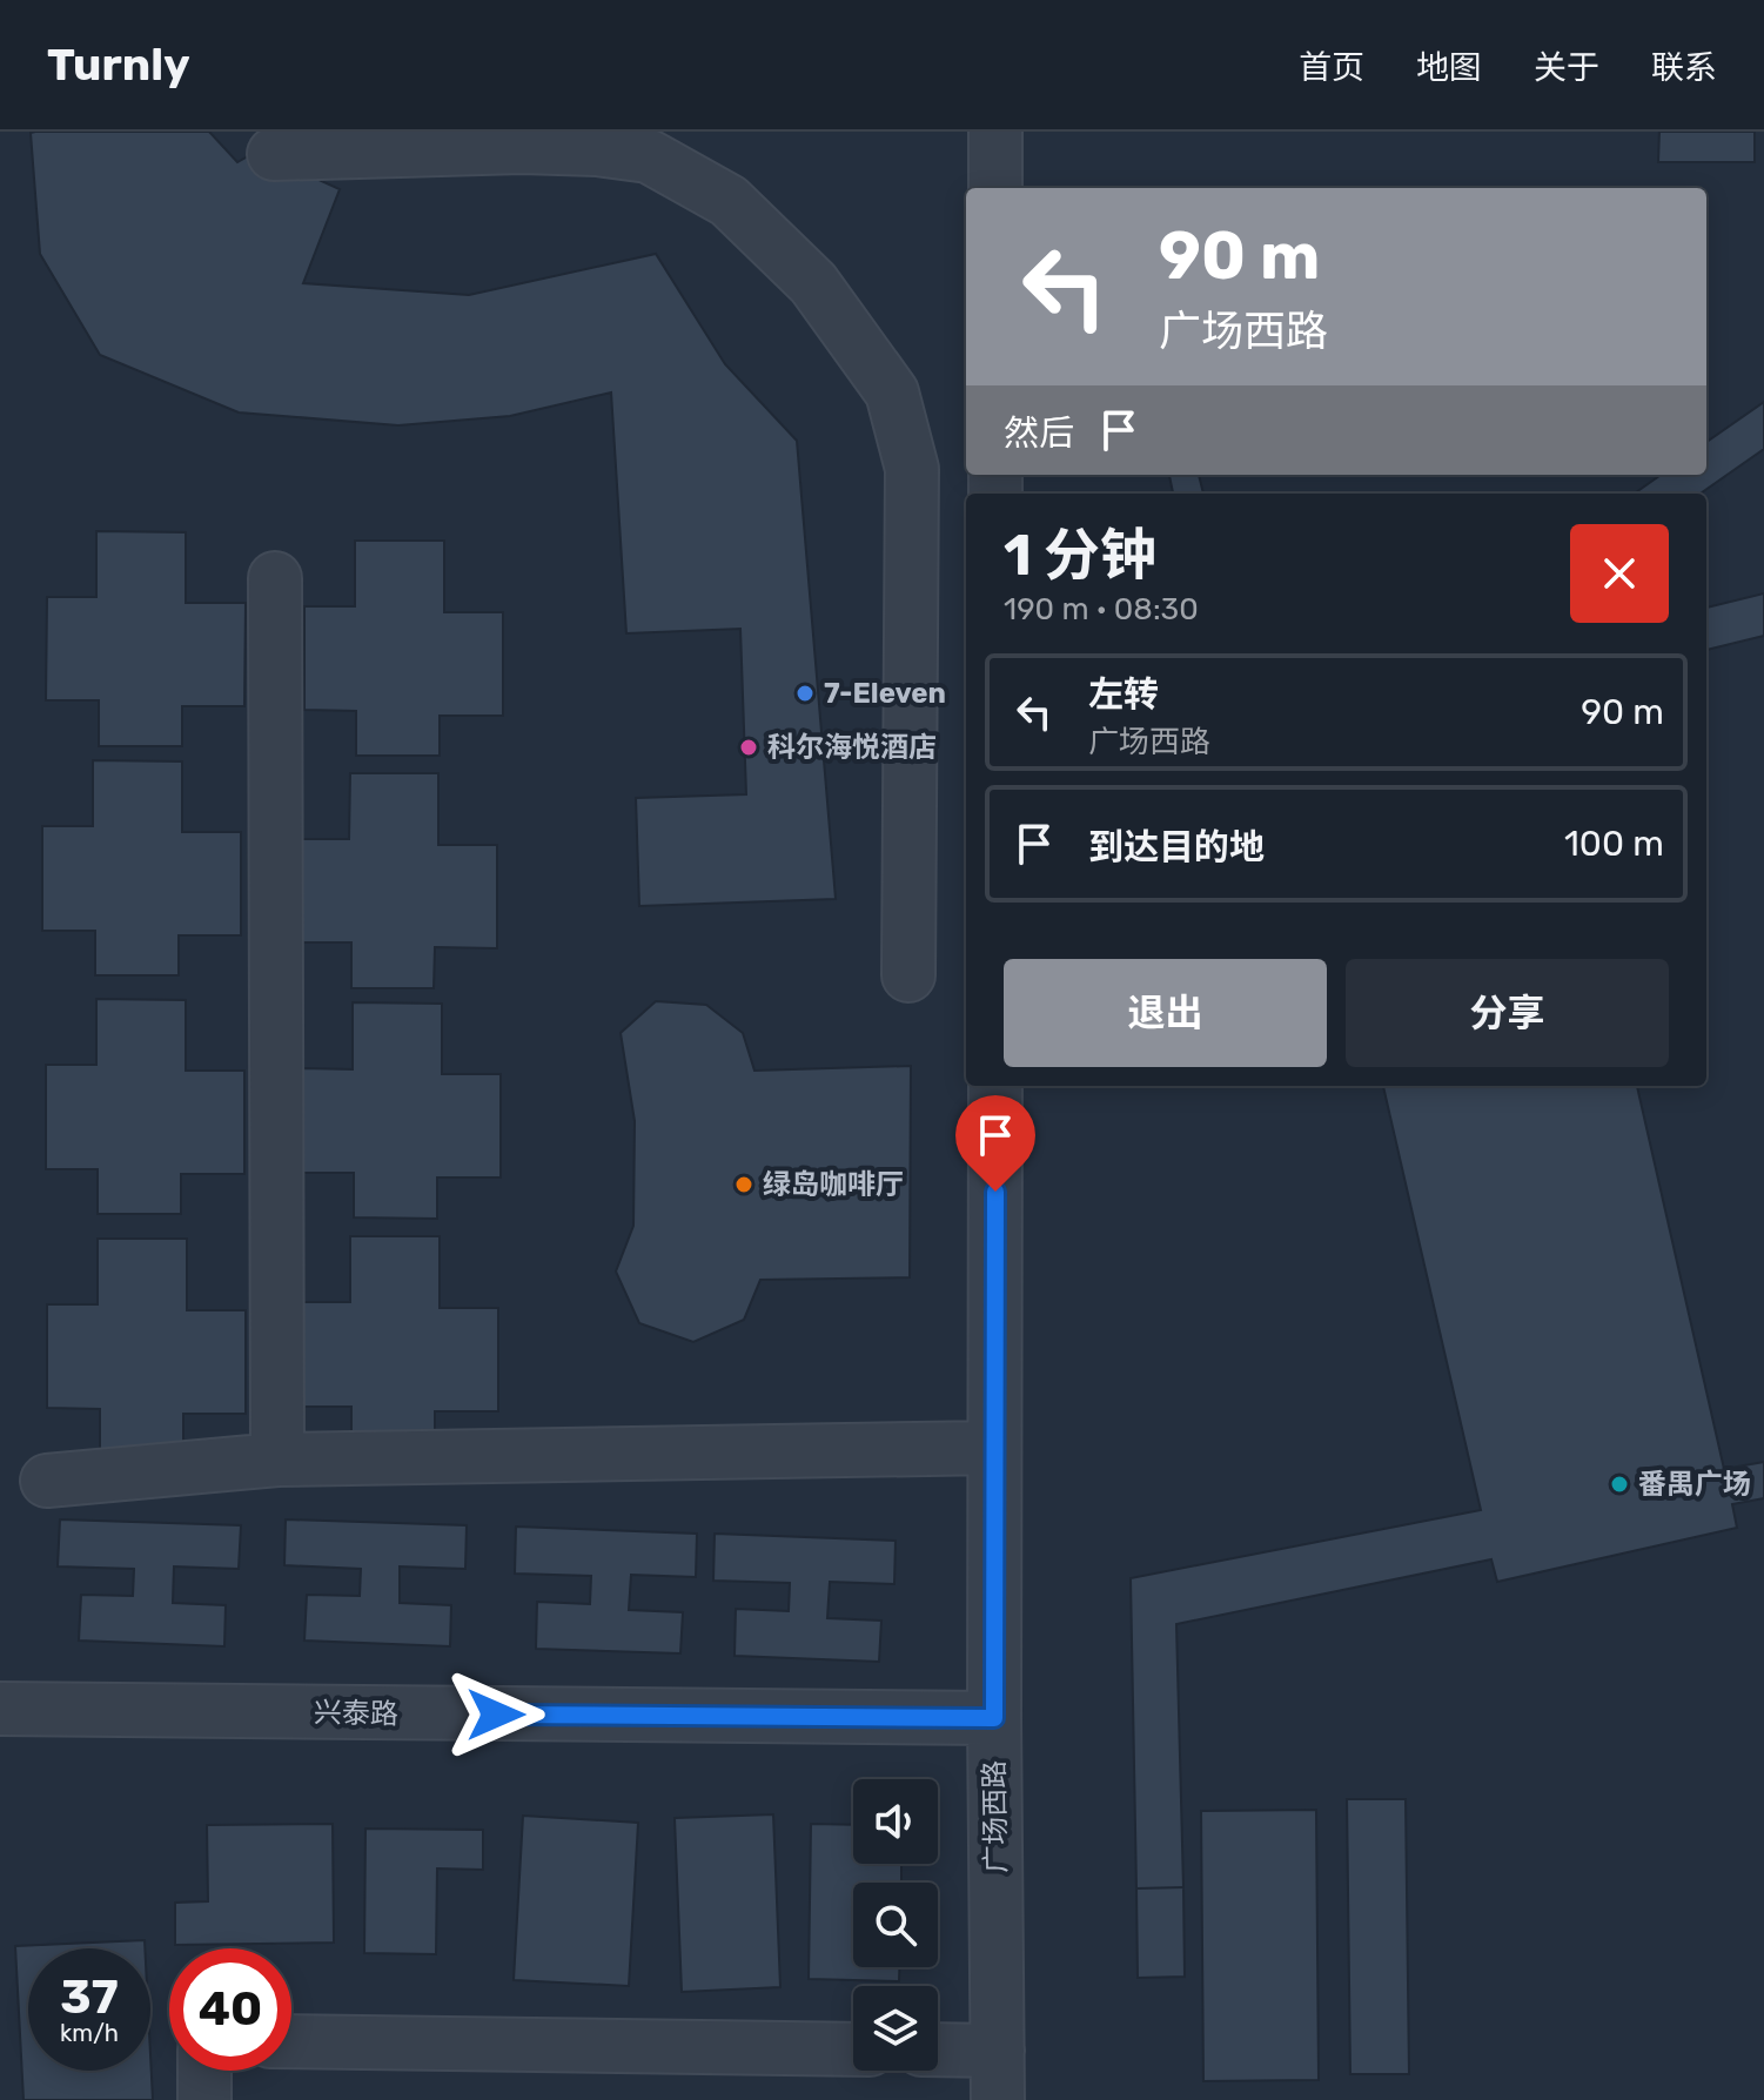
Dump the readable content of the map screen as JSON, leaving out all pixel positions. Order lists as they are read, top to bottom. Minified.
{"streets":{"street":["兴泰路","广场西路"]},"crossings":[["兴泰路","广场西路"]],"places":["7-Eleven","科尔海悦酒店","绿岛咖啡厅","番禺广场"],"page":{"header":"Turnly","nav":["首页","地图","关于","联系"],"turn":["90 m","广场西路"],"then":"然后","heading":["1 分钟","190 m · 08:30"],"list":[{"name":"左转","note":"广场西路","value":"90 m"},{"name":"到达目的地","value":"100 m"}],"buttons":["退出","分享"],"speed":"37 km/h","limit":"40"}}
